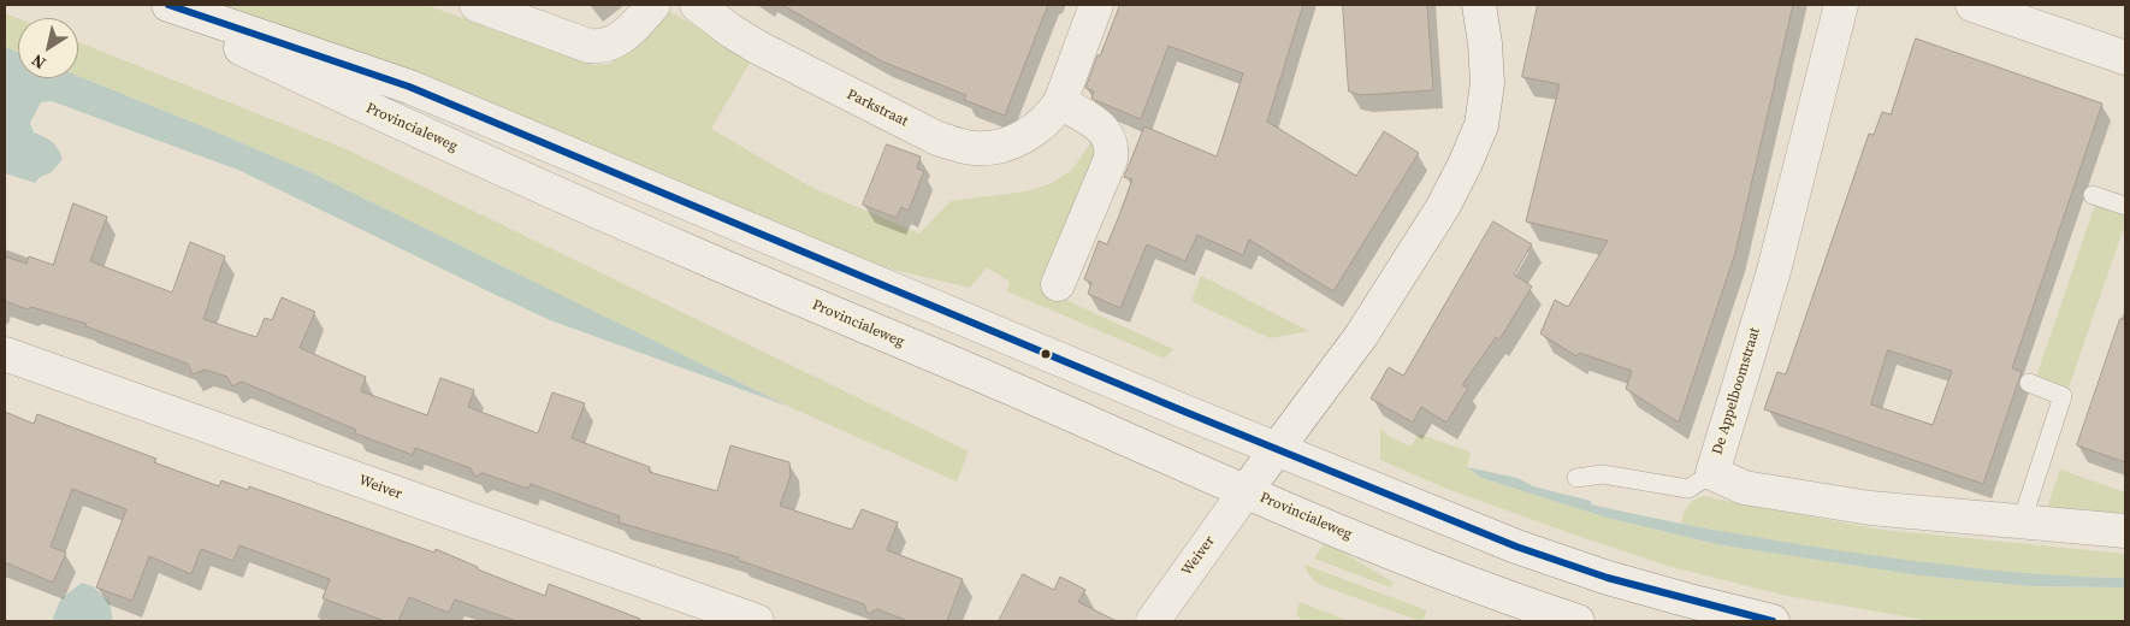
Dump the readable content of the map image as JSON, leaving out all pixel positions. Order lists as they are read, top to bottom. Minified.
{"streets":{"street":["Parkstraat","Provincialeweg","De Appelboomstraat","Weiver"]},"crossings":[["Provincialeweg","Weiver"]],"north":"bottom left"}
